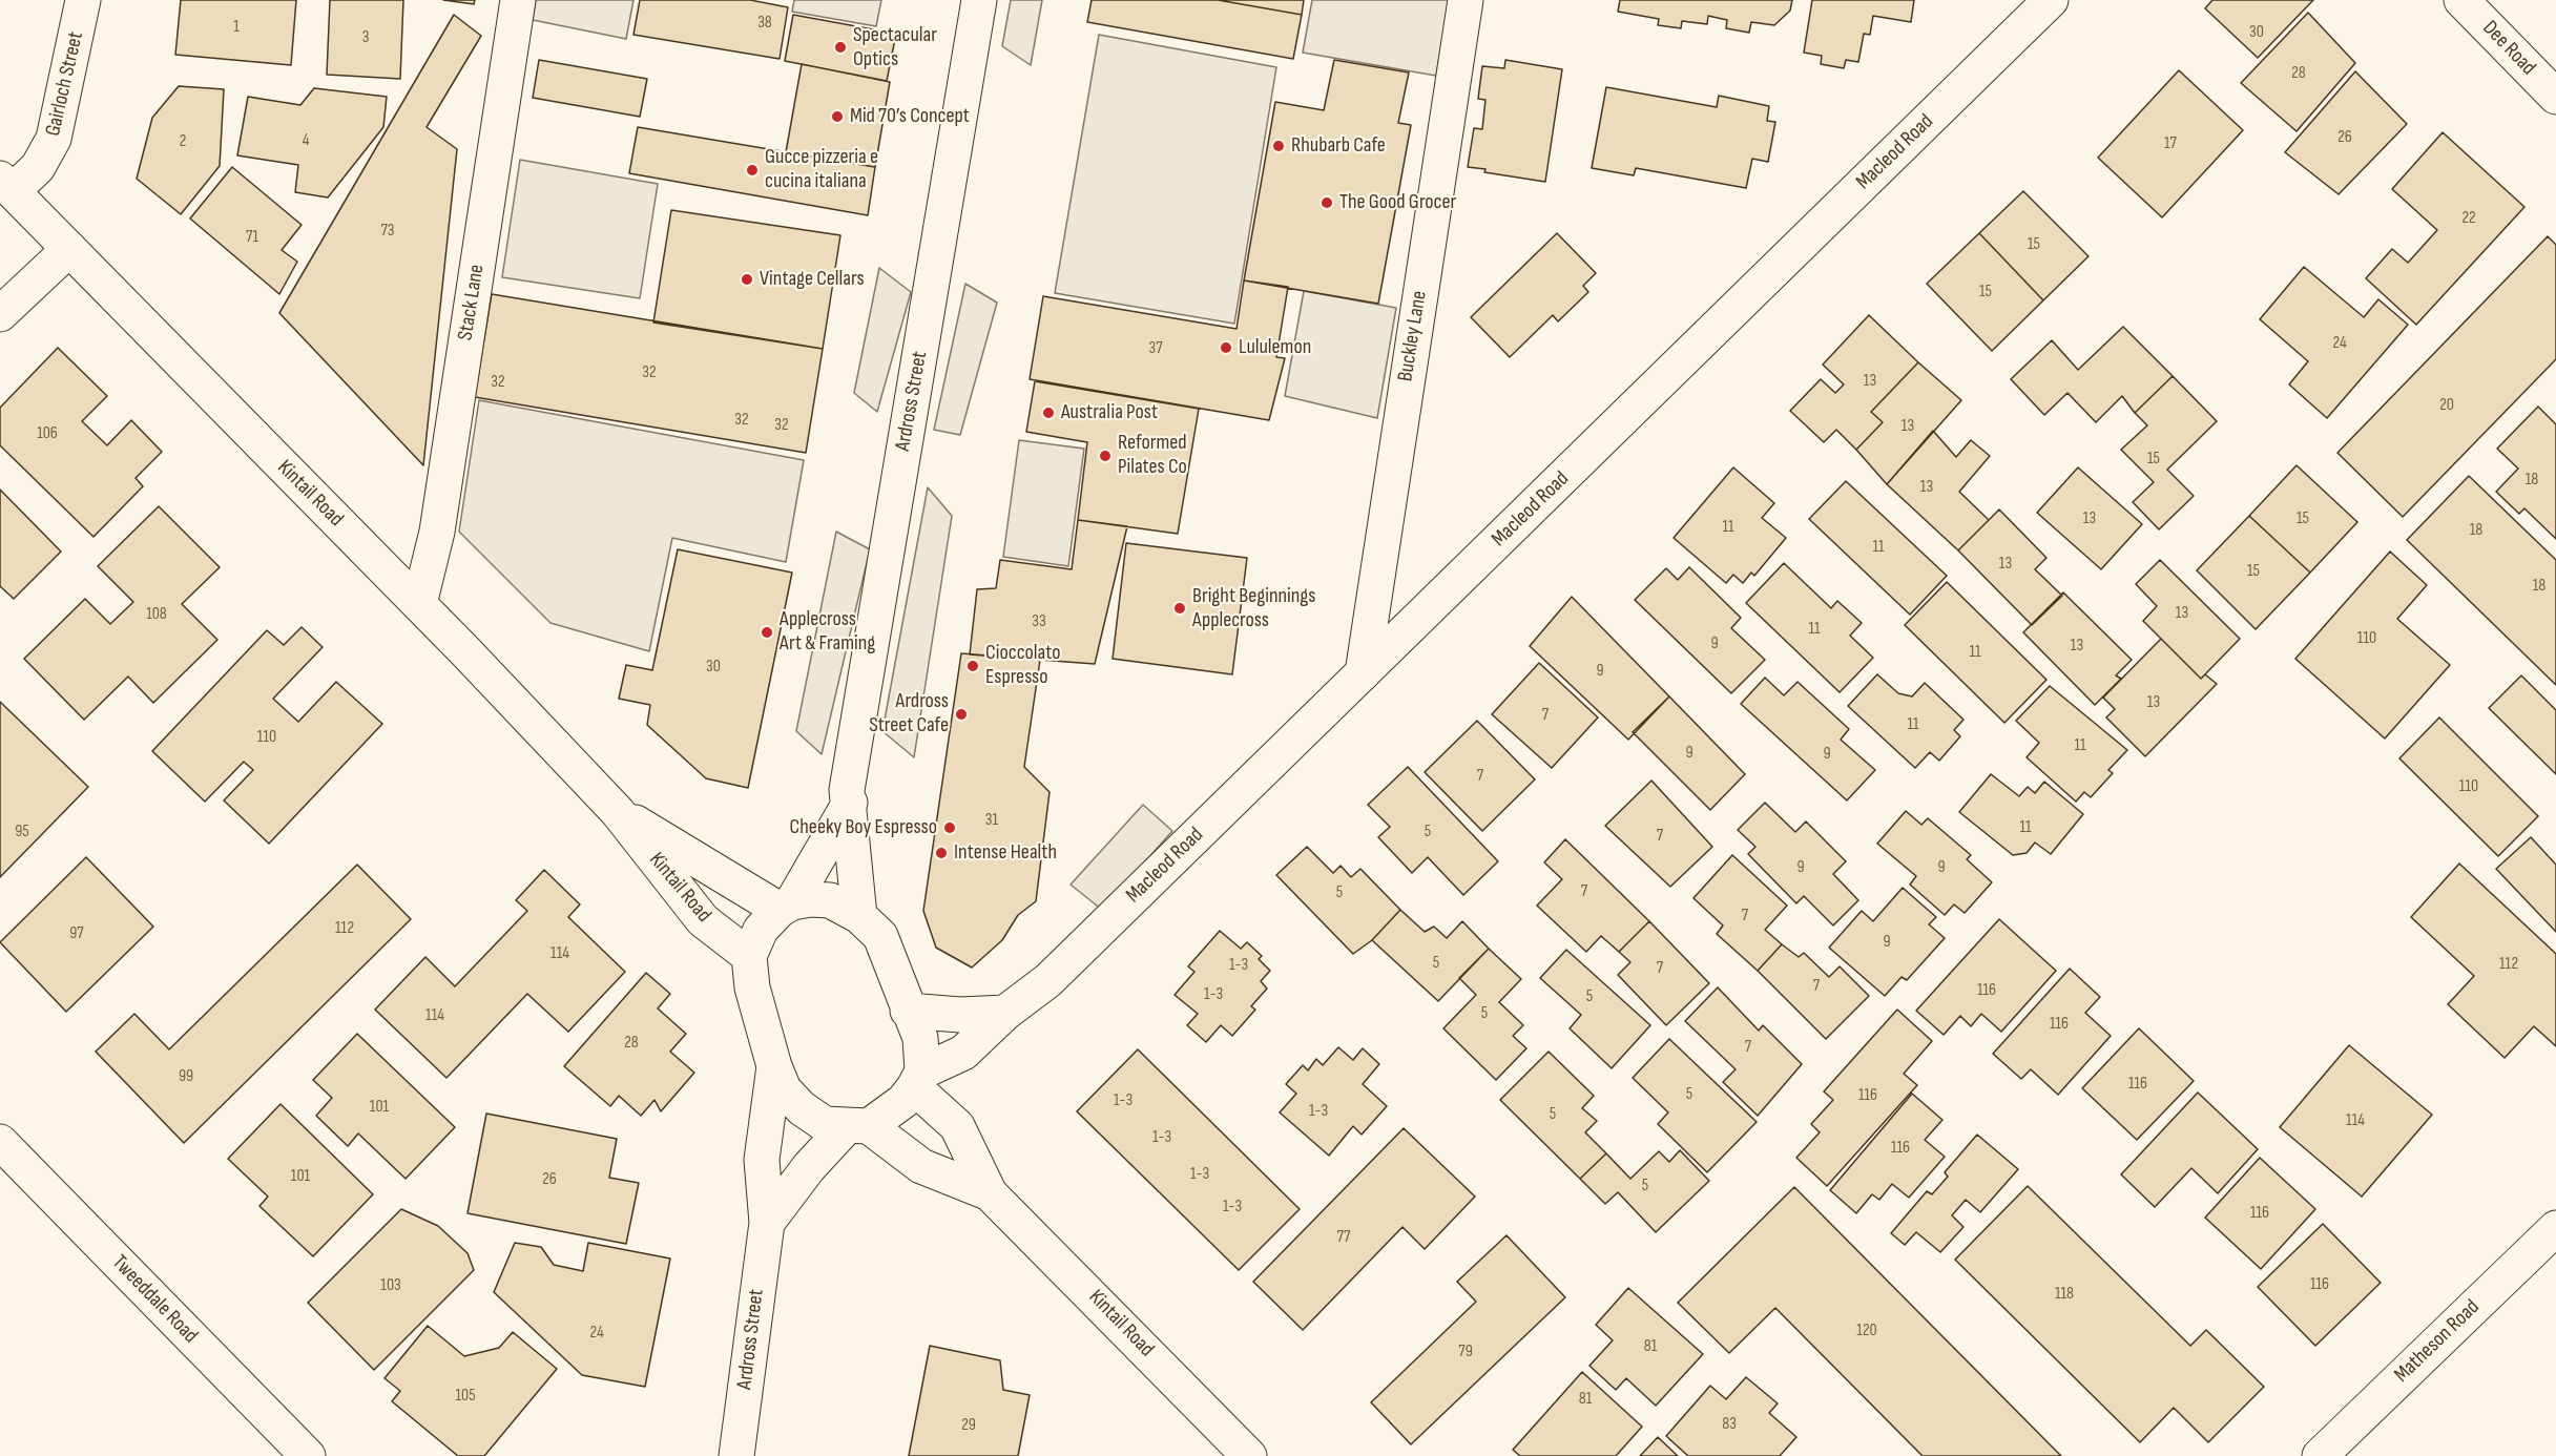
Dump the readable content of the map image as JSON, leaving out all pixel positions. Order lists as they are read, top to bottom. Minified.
{"streets":{"street":["Dee Road","Gairloch Street","Macleod Road","Stack Lane","Buckley Lane","Ardross Street","Kintail Road","Tweeddale Road","Matheson Road"]},"crossings":[["Gairloch Street","Kintail Road"],["Macleod Road","Buckley Lane"],["Macleod Road","Ardross Street"],["Macleod Road","Kintail Road"],["Stack Lane","Kintail Road"],["Ardross Street","Kintail Road"]],"places":["Spectacular Optics","Mid 70’s Concept","Rhubarb Cafe","Gucce pizzeria e cucina italiana","The Good Grocer","Vintage Cellars","Lululemon","Australia Post","Reformed Pilates Co","Bright Beginnings Applecross","Applecross Art & Framing","Cioccolato Espresso","Ardross Street Cafe","Cheeky Boy Espresso","Intense Health"],"house_numbers":["38","1","30","3","28","26","4","2","17","22","73","71","15","15","24","37","32","13","32","20","32","32","13","106","15","18","13","13","15","11","18","11","13","15","18","13","108","33","11","110","9","13","11","30","9","13","7","11","110","11","9","9","7","110","31","11","95","5","7","9","9","7","5","7","112","97","9","114","5","112","1-3","7","7","116","1-3","5","5","114","116","28","7","99","116","5","116","1-3","101","1-3","5","114","1-3","116","1-3","101","26","5","1-3","116","77","116","103","118","120","24","81","79","105","81","83","29"]}
